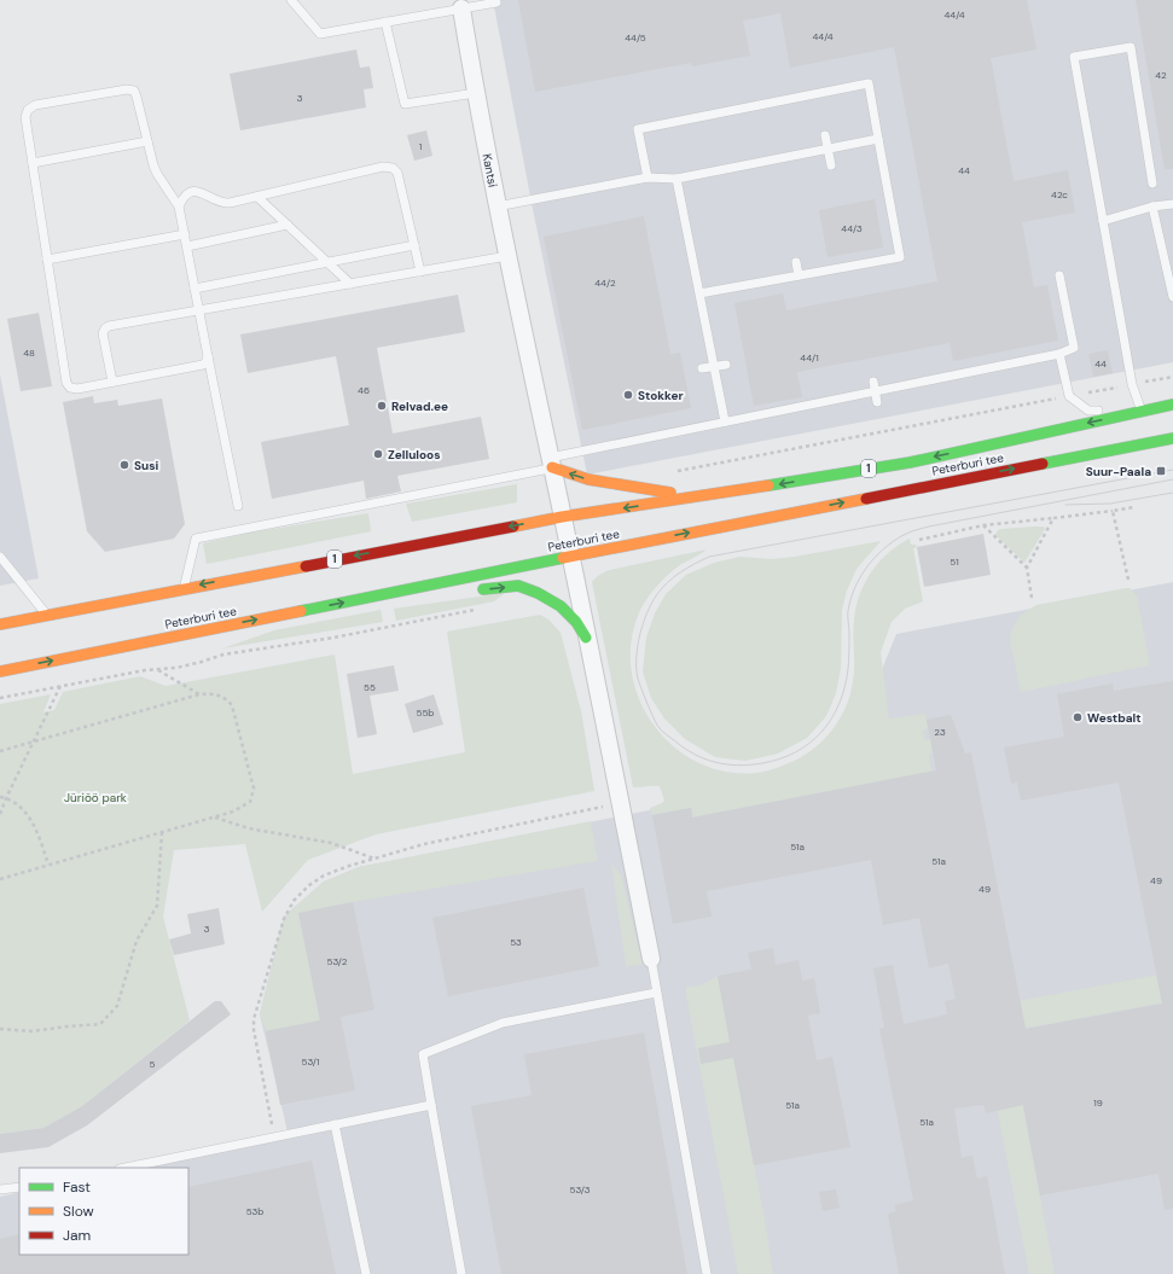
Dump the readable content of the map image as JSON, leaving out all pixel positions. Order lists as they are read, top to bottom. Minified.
{"streets":{"highway":["Peterburi tee","1"],"street":["Kantsi"]},"crossings":[["Kantsi","Peterburi tee"]],"parks":["Jüriöö park"],"places":{"other":["Stokker","Relvad.ee","Zelluloos","Susi","Westbalt"],"transit":["Suur-Paala"]},"house_numbers":["44/4","44/4","44/5","42","3","1","44","42c","44/3","44/2","48","44/1","44","46","51","55","55b","23","51a","51a","49","49","3","53","53/2","53/1","5","19","51a","51a","53/3","53b"],"legend":["Fast","Slow","Jam"]}
